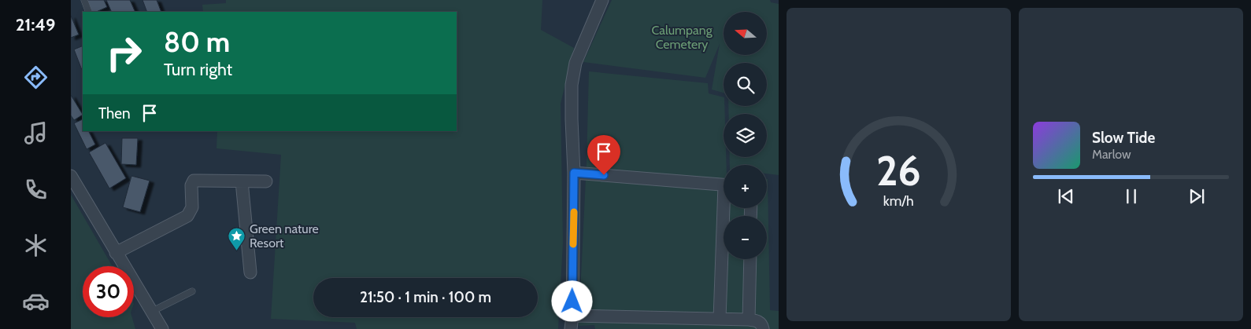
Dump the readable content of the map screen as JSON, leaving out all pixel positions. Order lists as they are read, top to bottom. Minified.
{"parks":["Calumpang Cemetery"],"places":{"place":["Green nature Resort"]},"north":"left","page":{"tabs":"21:49","map_buttons":["+","−"],"turn":["80 m","Turn right"],"then":"Then","song":["Slow Tide","Marlow"],"limit":"30","trip":"21:50 · 1 min · 100 m","gauge":["26","km/h"]}}
